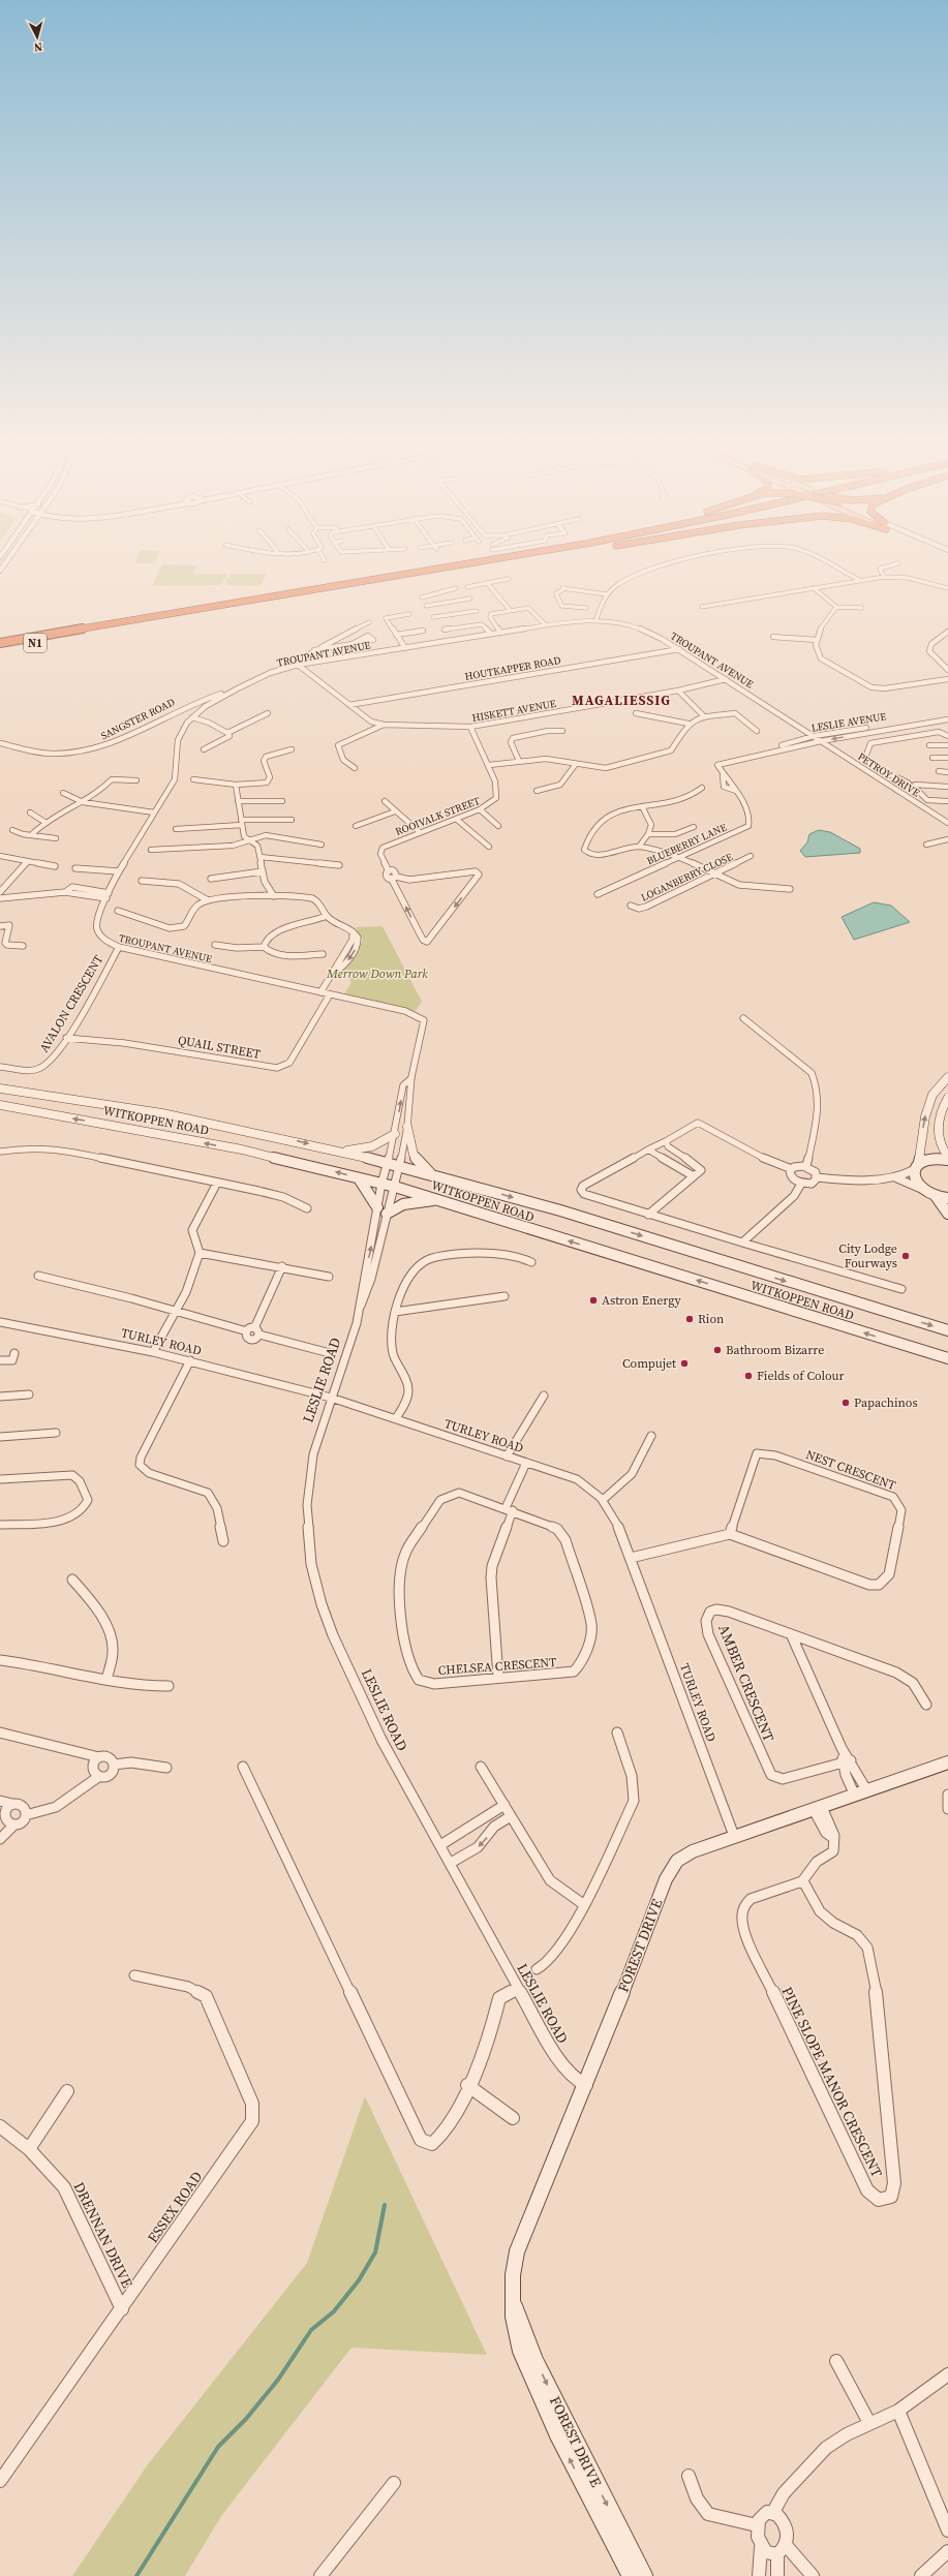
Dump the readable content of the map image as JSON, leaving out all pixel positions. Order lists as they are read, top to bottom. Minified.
{"streets":{"highway":["N1"],"main road":["WITKOPPEN ROAD","FOREST DRIVE"],"street":["TROUPANT AVENUE","HOUTKAPPER ROAD","HISKETT AVENUE","SANGSTER ROAD","LESLIE AVENUE","PETROY DRIVE","ROOIVALK STREET","BLUEBERRY LANE","LOGANBERRY CLOSE","AVALON CRESCENT","QUAIL STREET","TURLEY ROAD","LESLIE ROAD","NEST CRESCENT","CHELSEA CRESCENT","AMBER CRESCENT","PINE SLOPE MANOR CRESCENT","ESSEX ROAD","DRENNAN DRIVE"]},"crossings":[["TROUPANT AVENUE","HOUTKAPPER ROAD"],["TROUPANT AVENUE","HISKETT AVENUE"],["TROUPANT AVENUE","SANGSTER ROAD"],["TROUPANT AVENUE","LESLIE AVENUE"],["TROUPANT AVENUE","PETROY DRIVE"],["TROUPANT AVENUE","AVALON CRESCENT"],["TROUPANT AVENUE","QUAIL STREET"],["TROUPANT AVENUE","LESLIE ROAD"],["HOUTKAPPER ROAD","HISKETT AVENUE"],["HISKETT AVENUE","ROOIVALK STREET"],["LESLIE AVENUE","PETROY DRIVE"],["LESLIE AVENUE","BLUEBERRY LANE"],["AVALON CRESCENT","QUAIL STREET"],["WITKOPPEN ROAD","LESLIE ROAD"],["TURLEY ROAD","LESLIE ROAD"],["TURLEY ROAD","FOREST DRIVE"],["LESLIE ROAD","FOREST DRIVE"],["ESSEX ROAD","DRENNAN DRIVE"]],"districts":["MAGALIESSIG"],"parks":["Merrow Down Park"],"places":["City Lodge Fourways","Astron Energy","Rion","Bathroom Bizarre","Compujet","Fields of Colour","Papachinos"],"north":"bottom"}
